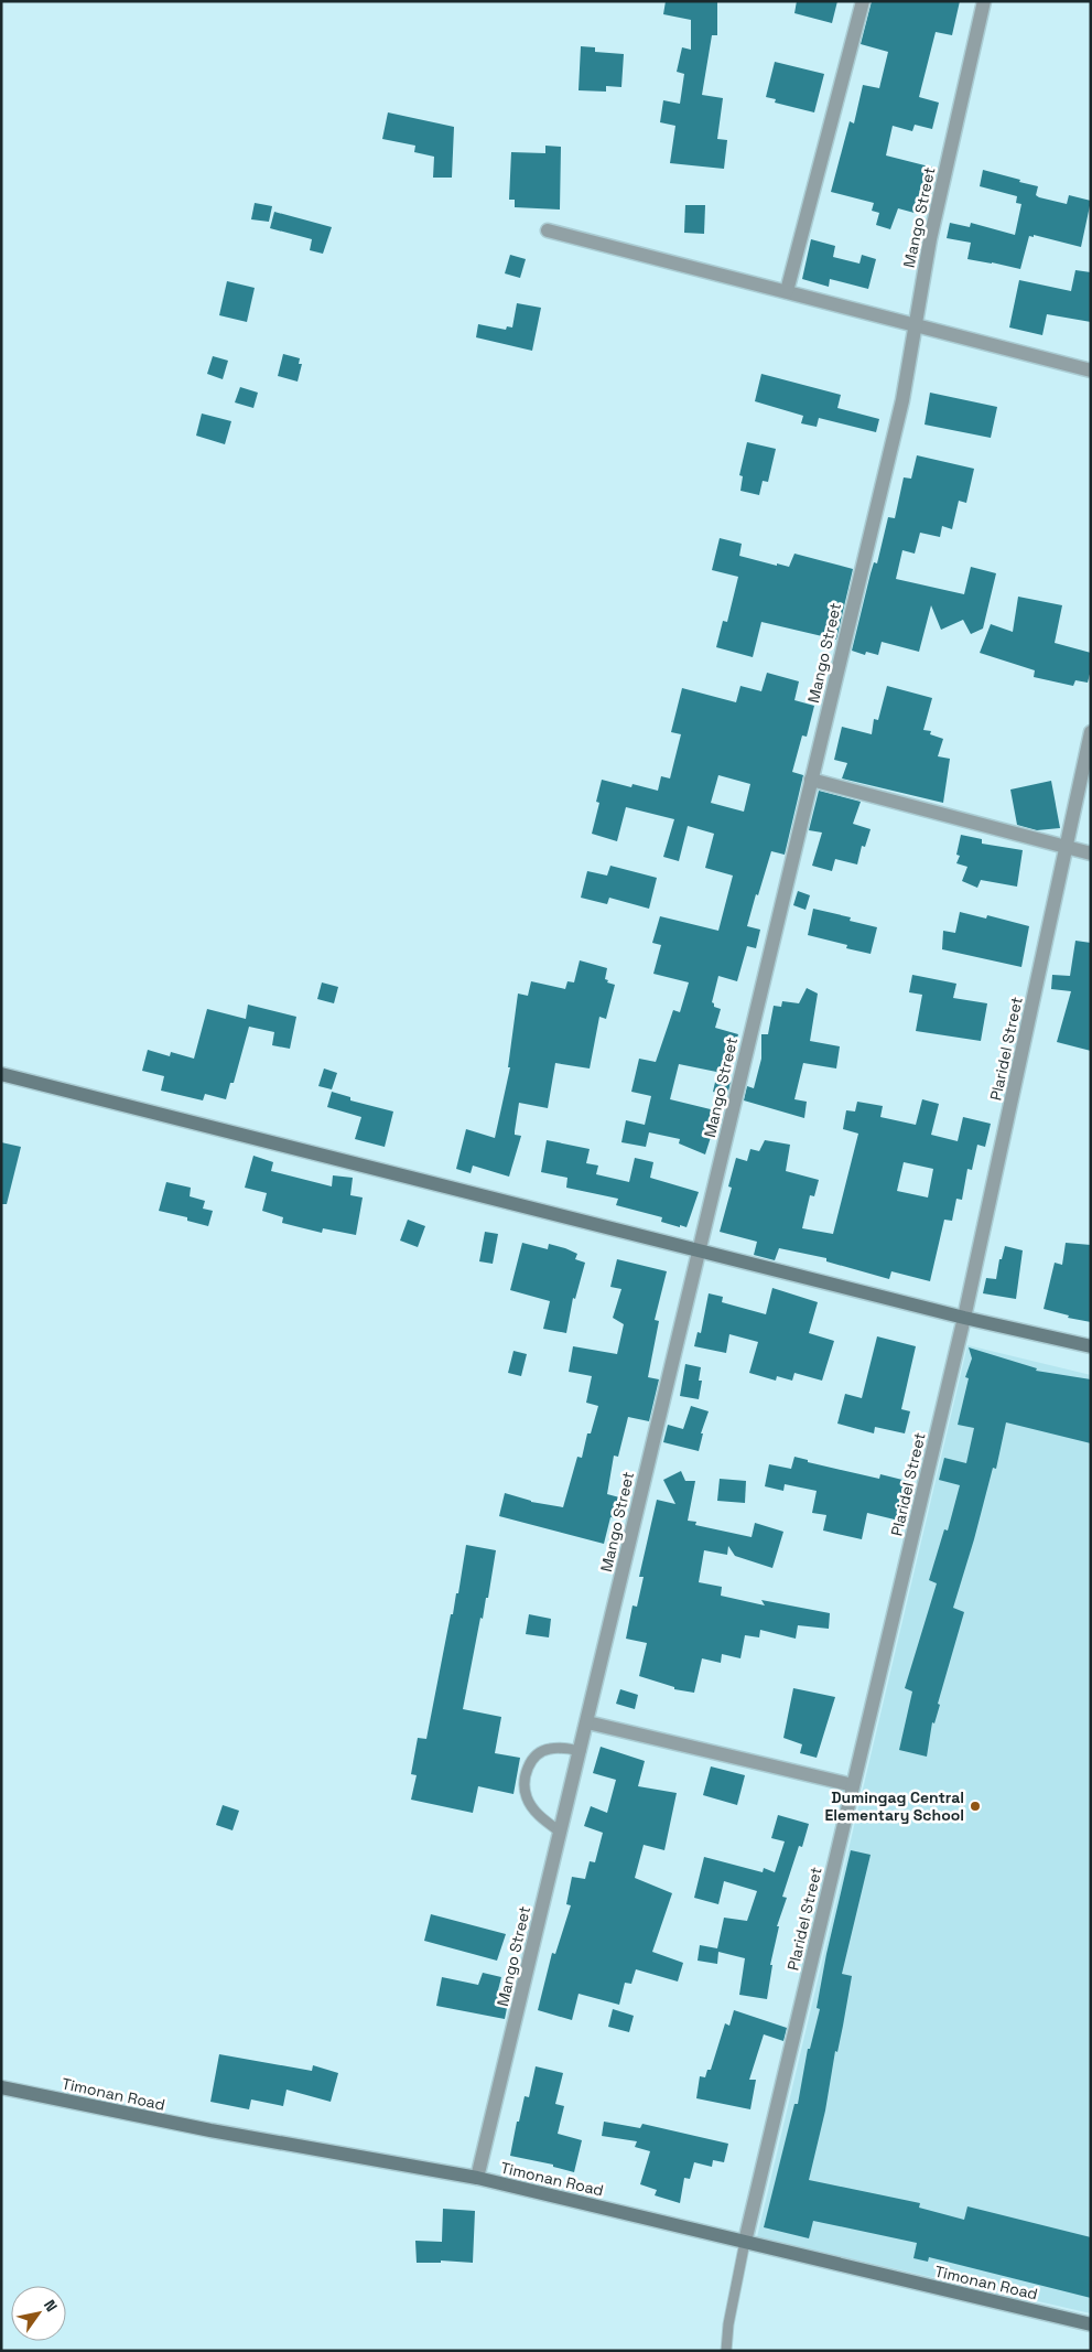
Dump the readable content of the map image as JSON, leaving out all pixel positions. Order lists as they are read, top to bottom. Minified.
{"streets":{"main road":["Timonan Road"],"street":["Mango Street","Plaridel Street"]},"crossings":[["Mango Street","Timonan Road"],["Plaridel Street","Timonan Road"]],"places":["Dumingag Central Elementary School"],"north":"top right"}
